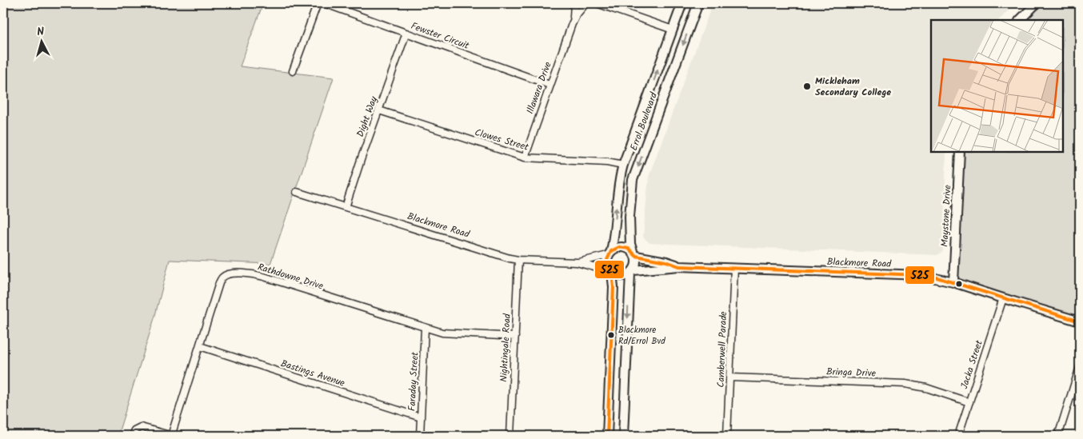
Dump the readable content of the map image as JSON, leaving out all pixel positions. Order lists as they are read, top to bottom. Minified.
{"streets":{"street":["Fewster Circuit","Illawara Drive","Dight Way","Errol Boulevard","Clowes Street","Maystone Drive","Blackmore Road","Rathdowne Drive","Nightingale Road","Camberwell Parade","Jacka Street","Bringa Drive","Bastings Avenue","Faraday Street"]},"crossings":[["Fewster Circuit","Illawara Drive"],["Fewster Circuit","Dight Way"],["Illawara Drive","Clowes Street"],["Dight Way","Clowes Street"],["Dight Way","Blackmore Road"],["Errol Boulevard","Clowes Street"],["Errol Boulevard","Blackmore Road"],["Maystone Drive","Blackmore Road"],["Blackmore Road","Nightingale Road"],["Blackmore Road","Camberwell Parade"],["Blackmore Road","Jacka Street"],["Rathdowne Drive","Nightingale Road"],["Rathdowne Drive","Bastings Avenue"],["Rathdowne Drive","Faraday Street"],["Camberwell Parade","Bringa Drive"],["Jacka Street","Bringa Drive"],["Bastings Avenue","Faraday Street"]],"places":["Mickleham Secondary College","Blackmore Rd/Errol Bvd"],"lines":["transit line 525"],"north":"top"}
